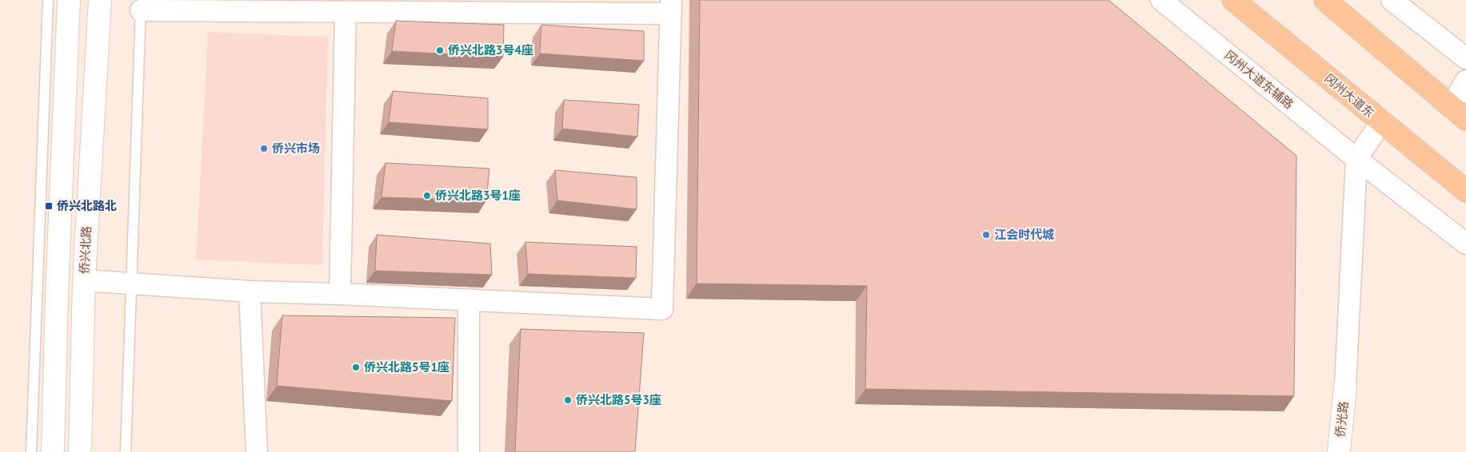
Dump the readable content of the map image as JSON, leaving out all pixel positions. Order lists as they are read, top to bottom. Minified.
{"streets":{"main road":["冈州大道东","侨兴北路","侨光路"],"street":["冈州大道东辅路"]},"places":{"other":["侨兴北路3号4座","侨兴市场","侨兴北路3号1座","江会时代城","侨兴北路5号1座","侨兴北路5号3座"],"transit":["侨兴北路北"]}}
